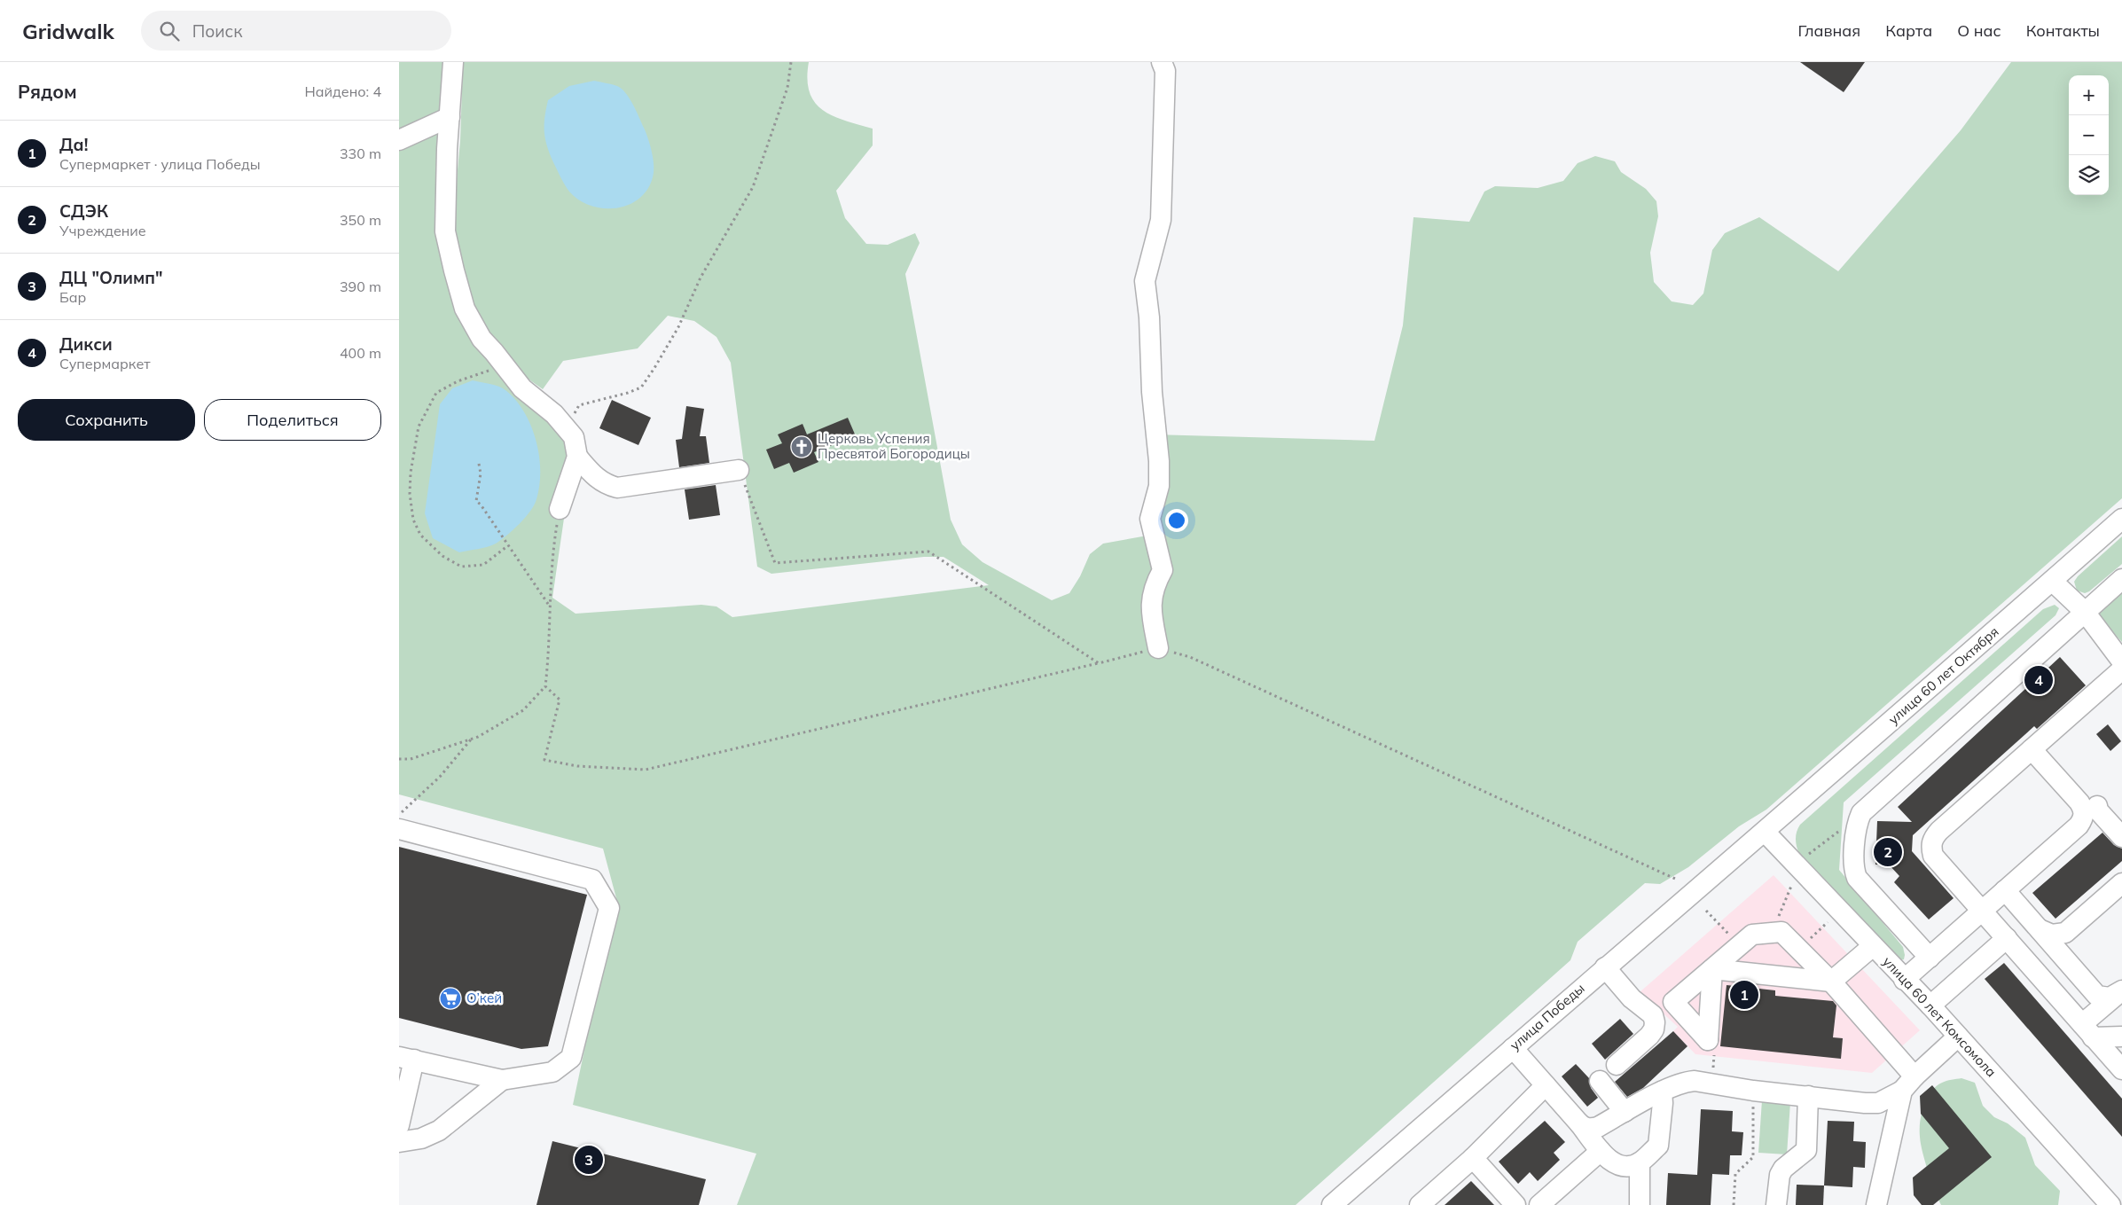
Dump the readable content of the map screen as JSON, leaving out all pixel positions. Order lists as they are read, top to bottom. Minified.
{"streets":{"street":["улица 60 лет Октября","улица Победы","улица 60 лет Комсомола"]},"crossings":[["улица 60 лет Октября","улица Победы"],["улица 60 лет Октября","улица 60 лет Комсомола"],["улица Победы","улица 60 лет Комсомола"]],"places":{"church":["Церковь Успения Пресвятой Богородицы"],"supermarket":["О’кей"]},"page":{"header":"Gridwalk","search":"Поиск","nav":["Главная","Карта","О нас","Контакты"],"heading":["Рядом","Найдено: 4"],"map_buttons":["+","−"],"list":[{"mark":"1","name":"Да!","note":"Супермаркет · улица Победы","value":"330 m"},{"mark":"2","name":"СДЭК","note":"Учреждение","value":"350 m"},{"mark":"3","name":"ДЦ \"Олимп\"","note":"Бар","value":"390 m"},{"mark":"4","name":"Дикси","note":"Супермаркет","value":"400 m"}],"buttons":["Сохранить","Поделиться"],"pins":["4","2","1","3"]}}
